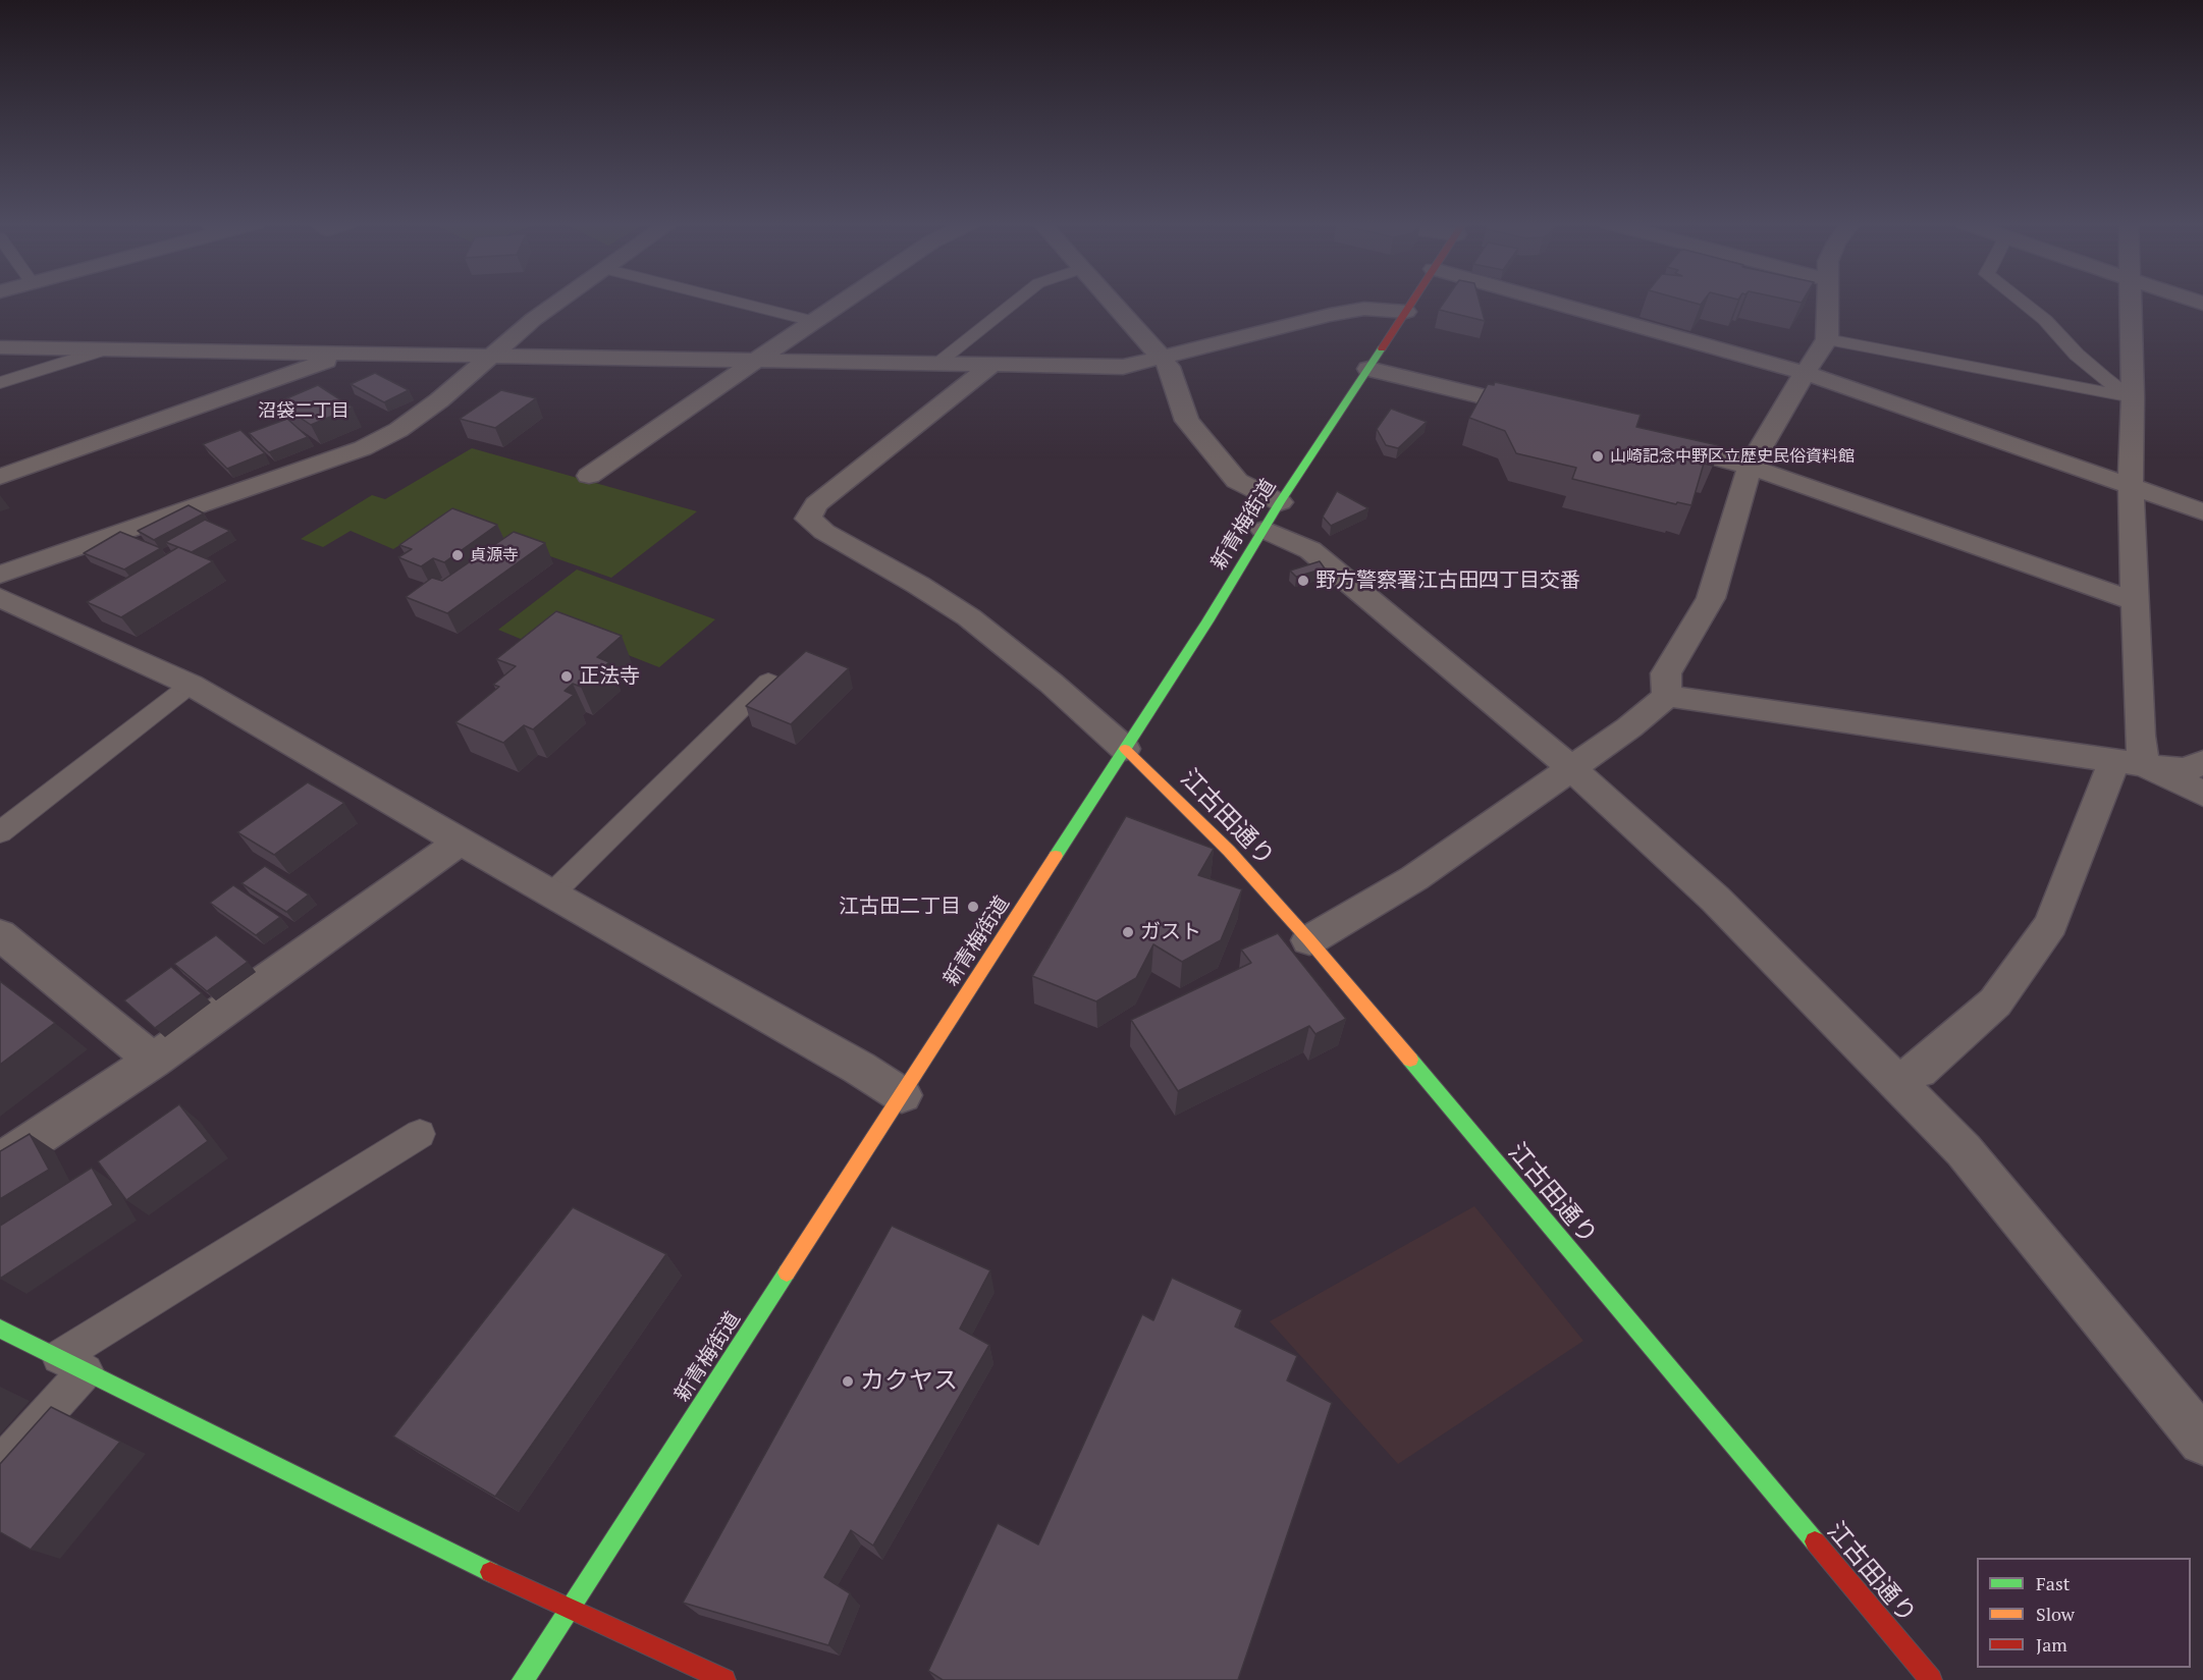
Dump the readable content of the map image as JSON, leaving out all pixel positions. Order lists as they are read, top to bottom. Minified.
{"streets":{"main road":["新青梅街道","江古田通り"]},"crossings":[["新青梅街道","江古田通り"]],"districts":["沼袋二丁目"],"places":["山崎記念中野区立歴史民俗資料館","貞源寺","野方警察署江古田四丁目交番","正法寺","江古田二丁目","ガスト","カクヤス"],"legend":["Fast","Slow","Jam"]}
